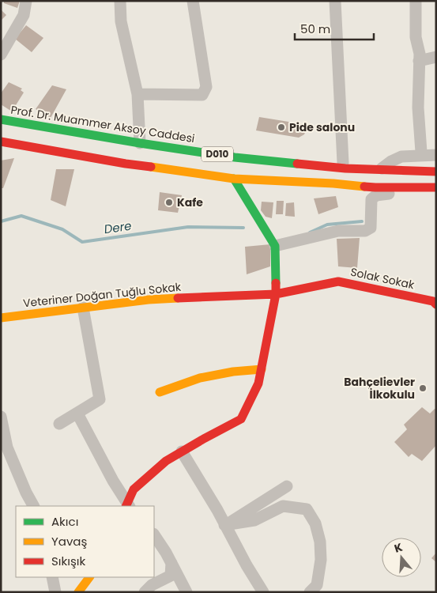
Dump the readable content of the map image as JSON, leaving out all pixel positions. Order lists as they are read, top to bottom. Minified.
{"streets":{"main road":["Prof. Dr. Muammer Aksoy Caddesi","D010","Solak Sokak","Veteriner Doğan Tuğlu Sokak"]},"crossings":[["Solak Sokak","Veteriner Doğan Tuğlu Sokak"]],"water":["Dere"],"places":["Pide salonu","Kafe","Bahçelievler İlkokulu"],"legend":["Akıcı","Yavaş","Sıkışık"],"scale_bar":"50 m","north":"top"}
